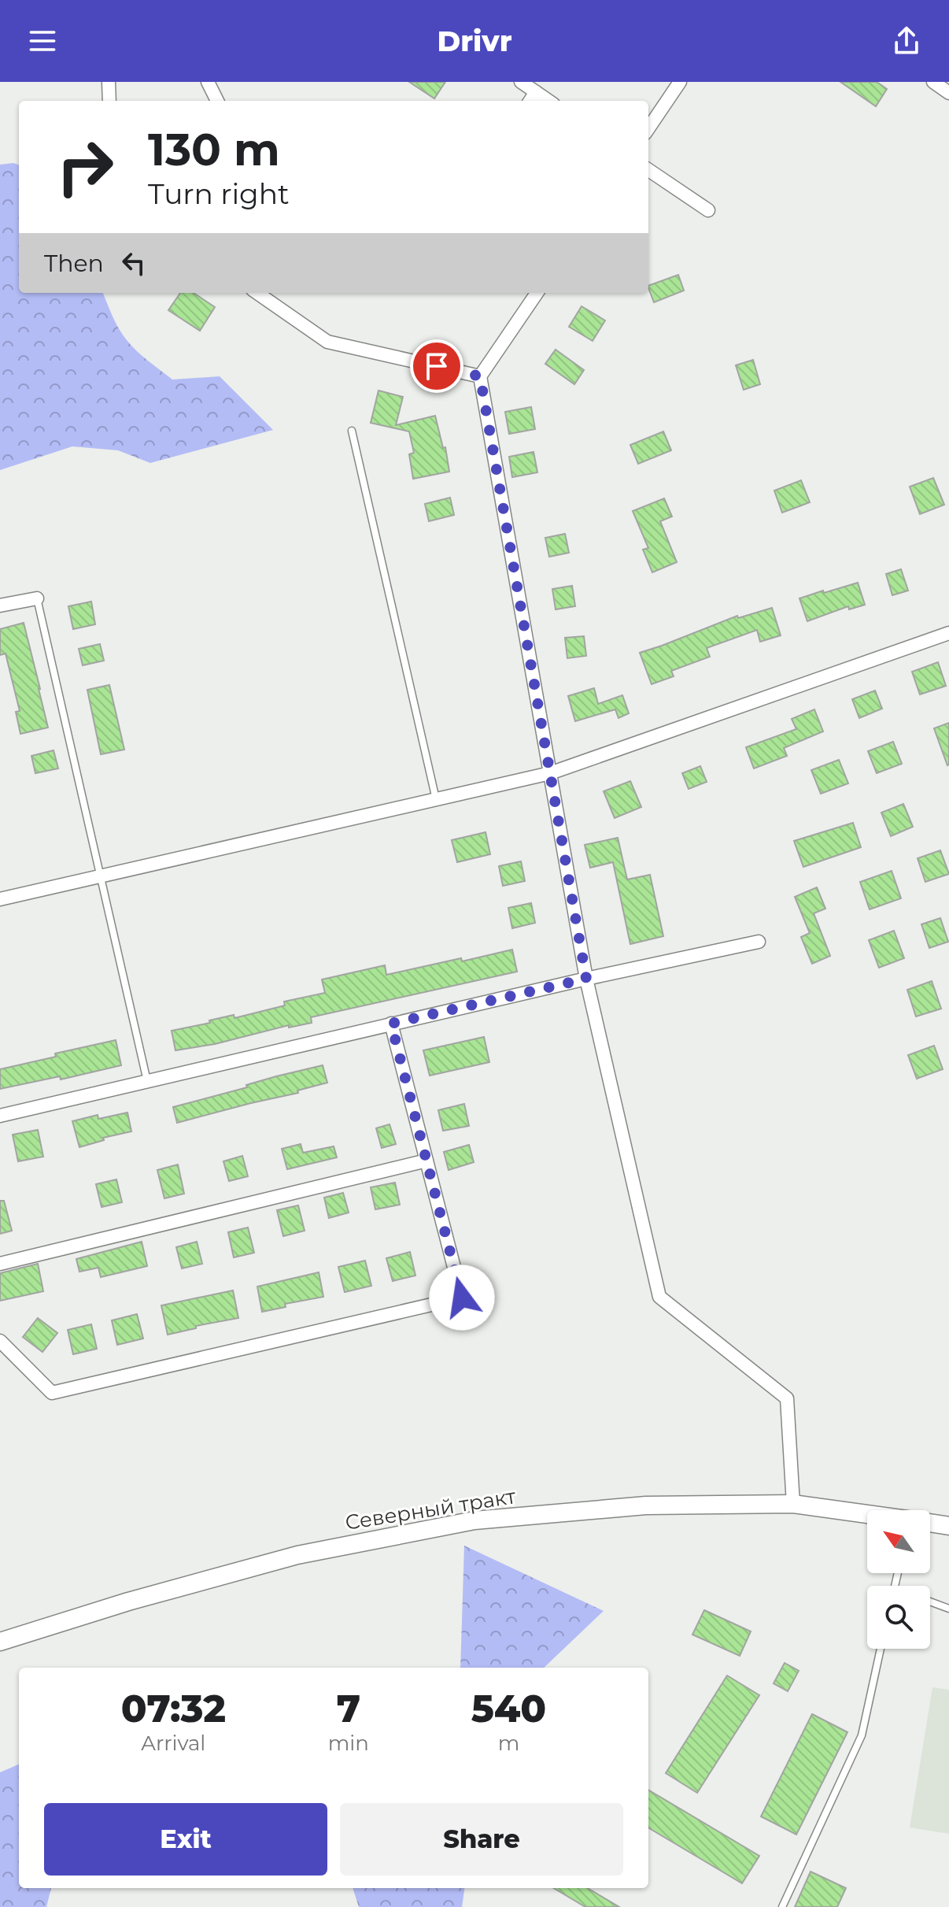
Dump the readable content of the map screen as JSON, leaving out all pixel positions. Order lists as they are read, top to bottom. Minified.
{"streets":{"main road":["Северный тракт"]},"north":"top left","page":{"header":"Drivr","turn":["130 m","Turn right"],"then":"Then","eta":["07:32","Arrival","7","min","540","m"],"buttons":["Exit","Share"]}}
